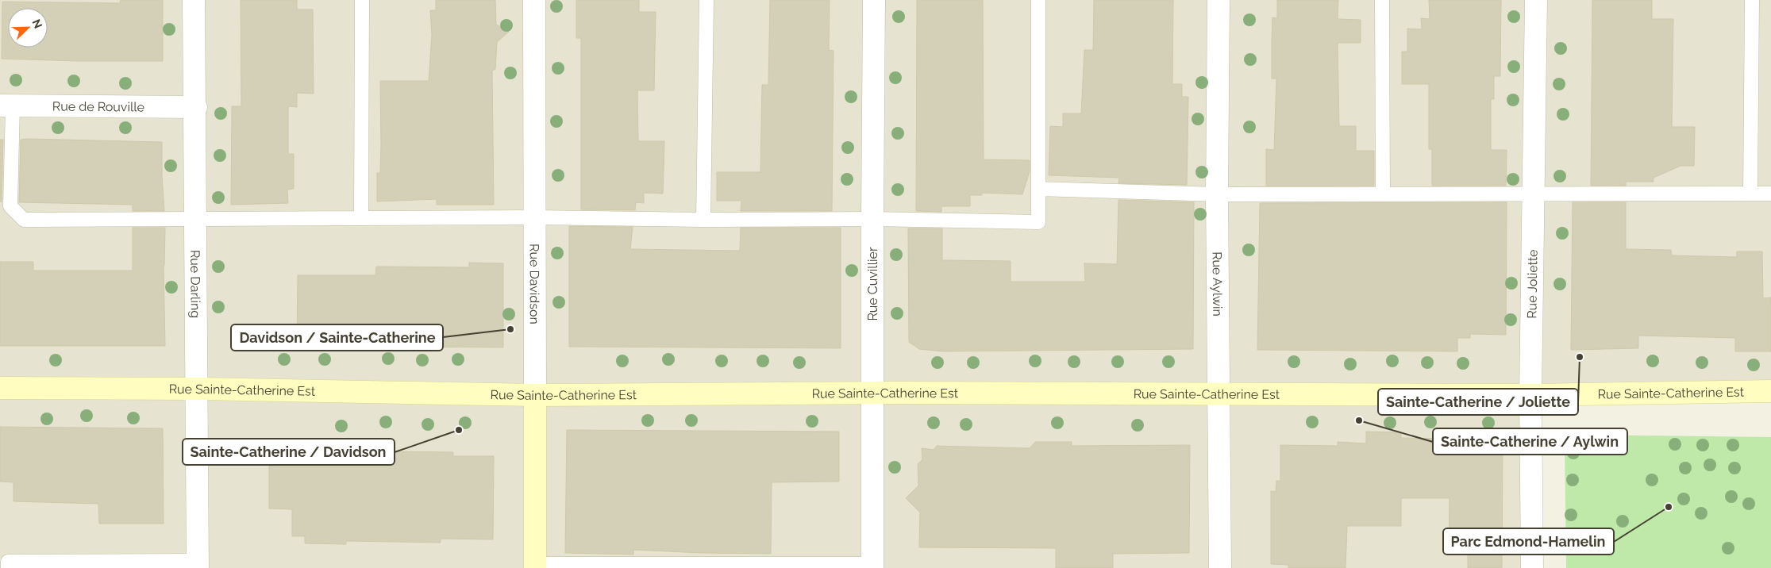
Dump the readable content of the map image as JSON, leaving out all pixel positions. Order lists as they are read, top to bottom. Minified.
{"streets":{"street":["Rue de Rouville","Rue Darling","Rue Davidson","Rue Cuvillier","Rue Aylwin","Rue Joliette","Rue Sainte-Catherine Est"]},"crossings":[["Rue de Rouville","Rue Darling"],["Rue Darling","Rue Sainte-Catherine Est"],["Rue Davidson","Rue Sainte-Catherine Est"],["Rue Cuvillier","Rue Sainte-Catherine Est"],["Rue Aylwin","Rue Sainte-Catherine Est"],["Rue Joliette","Rue Sainte-Catherine Est"]],"places":["Davidson / Sainte-Catherine","Sainte-Catherine / Joliette","Sainte-Catherine / Aylwin","Sainte-Catherine / Davidson","Parc Edmond-Hamelin"],"north":"top right"}
